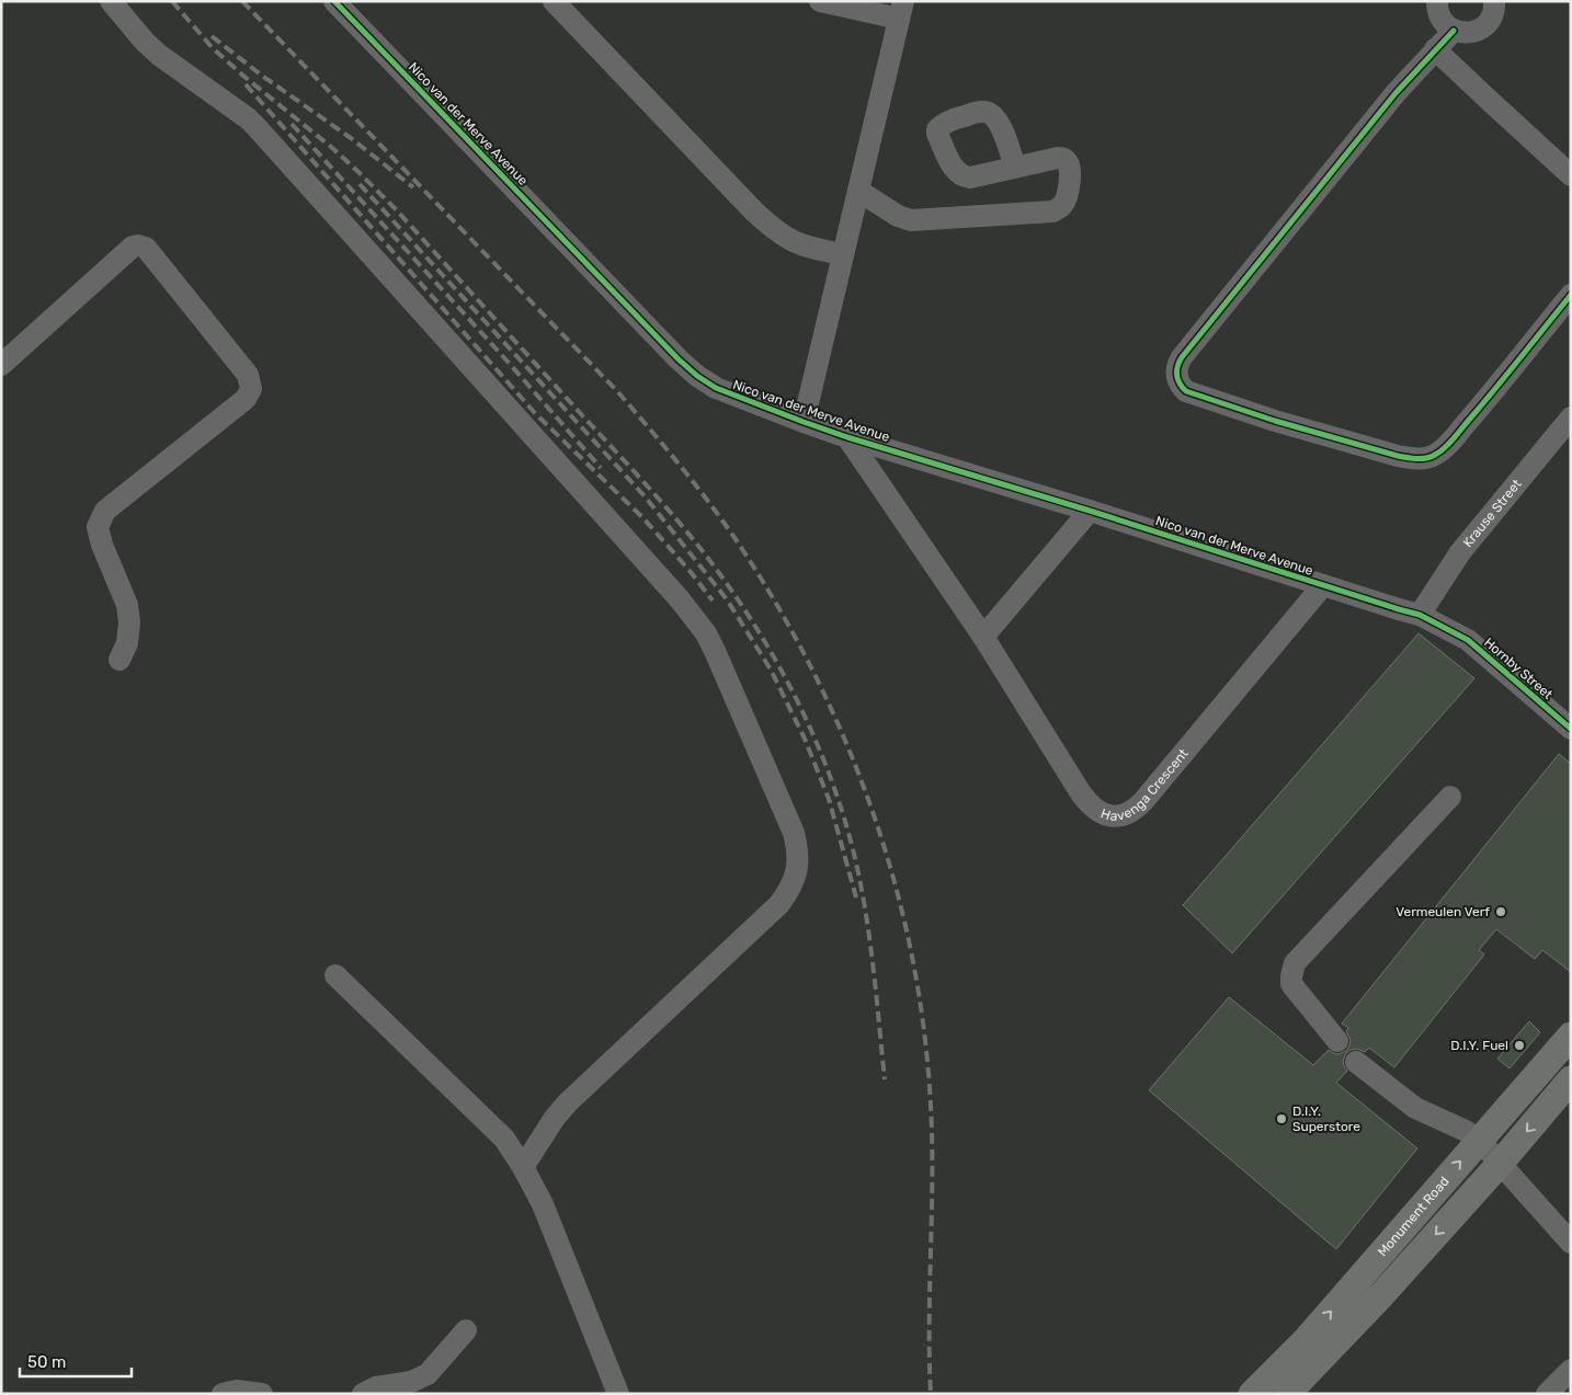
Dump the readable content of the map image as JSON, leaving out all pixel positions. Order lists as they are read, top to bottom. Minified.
{"streets":{"main road":["Monument Road"],"street":["Nico van der Merve Avenue","Krause Street","Hornby Street","Havenga Crescent"]},"crossings":[["Nico van der Merve Avenue","Krause Street"],["Nico van der Merve Avenue","Hornby Street"],["Nico van der Merve Avenue","Havenga Crescent"],["Krause Street","Hornby Street"]],"places":["Vermeulen Verf","D.I.Y. Fuel","D.I.Y. Superstore"],"scale_bar":"50 m"}
